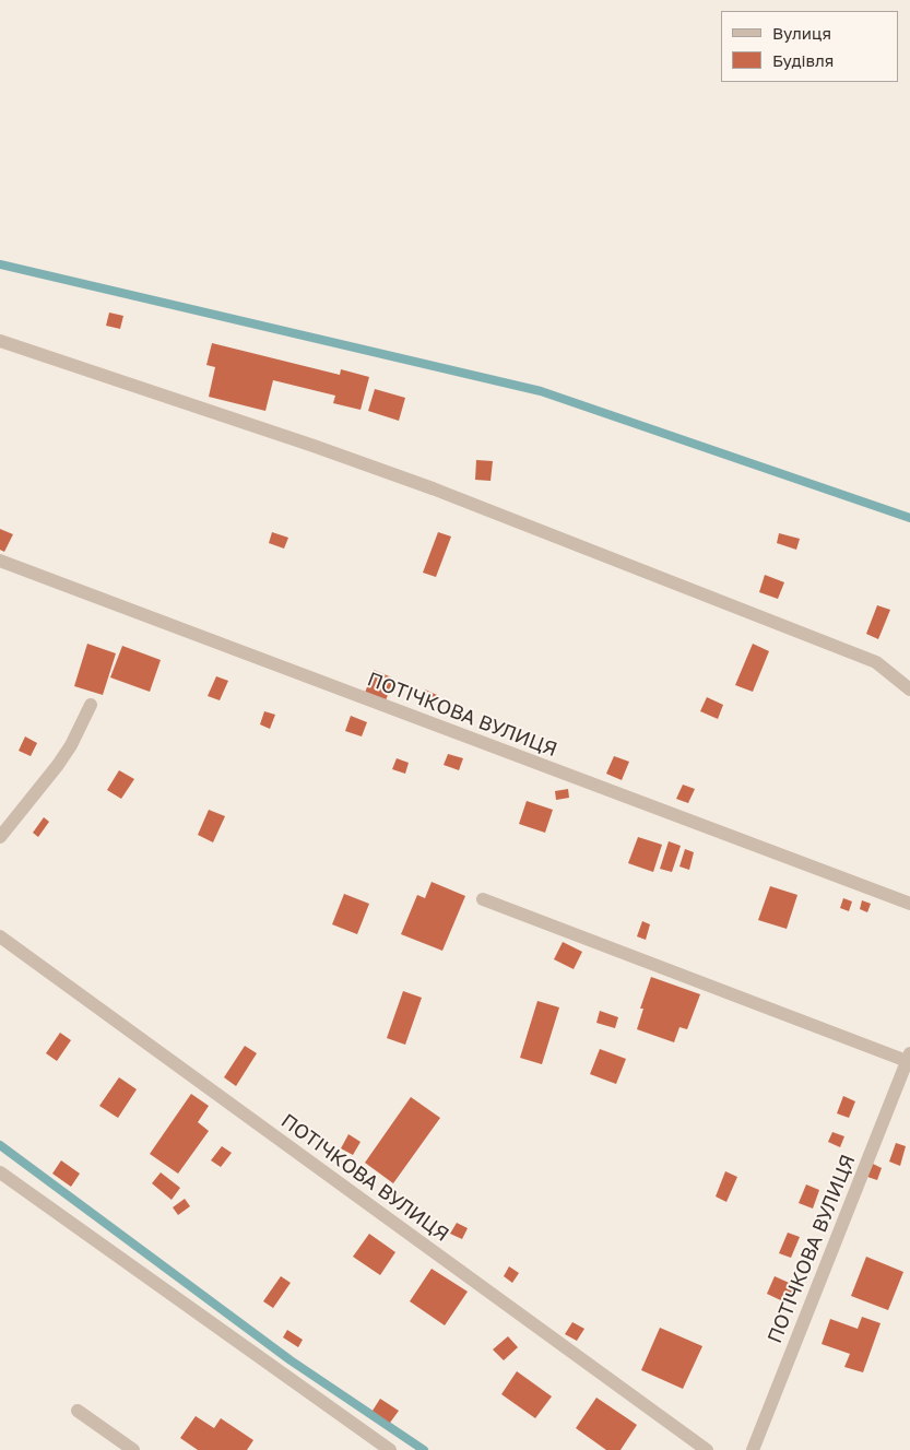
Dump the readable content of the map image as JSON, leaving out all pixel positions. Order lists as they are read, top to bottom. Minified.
{"streets":{"street":["ПОТІЧКОВА ВУЛИЦЯ"]},"legend":["Вулиця","Будівля"]}
